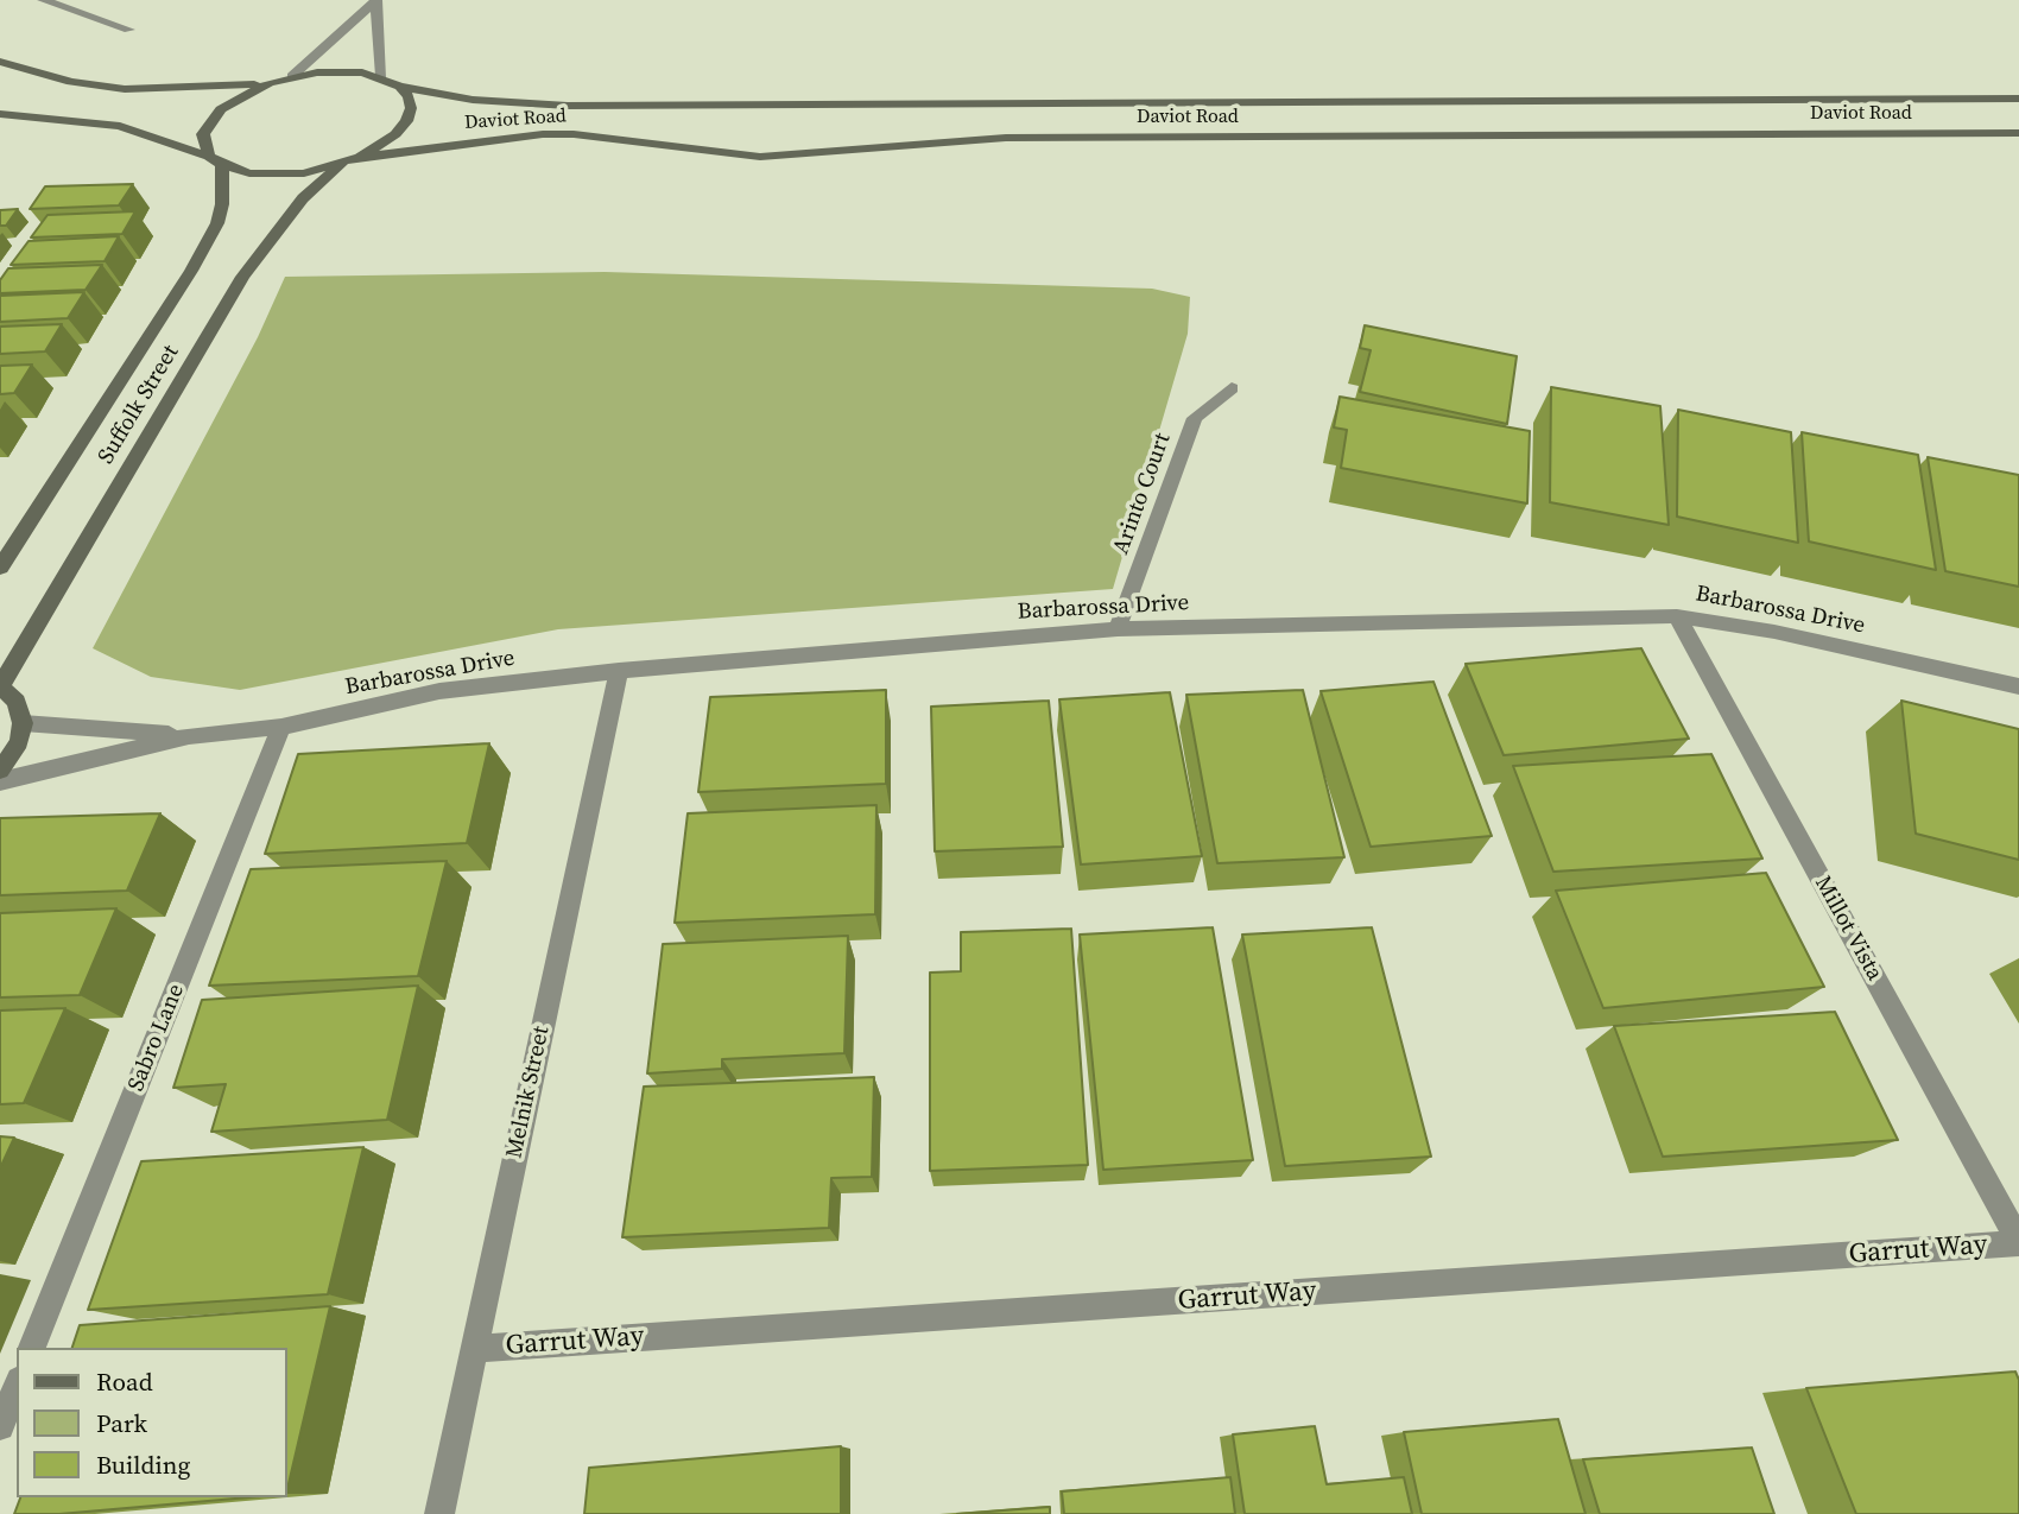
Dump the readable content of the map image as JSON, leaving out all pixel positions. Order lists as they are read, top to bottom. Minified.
{"streets":{"street":["Daviot Road","Suffolk Street","Arinto Court","Barbarossa Drive","Millot Vista","Sabro Lane","Melnik Street","Garrut Way"]},"crossings":[["Arinto Court","Barbarossa Drive"],["Barbarossa Drive","Millot Vista"],["Barbarossa Drive","Sabro Lane"],["Barbarossa Drive","Melnik Street"],["Millot Vista","Garrut Way"],["Melnik Street","Garrut Way"]],"legend":["Road","Park","Building"]}
